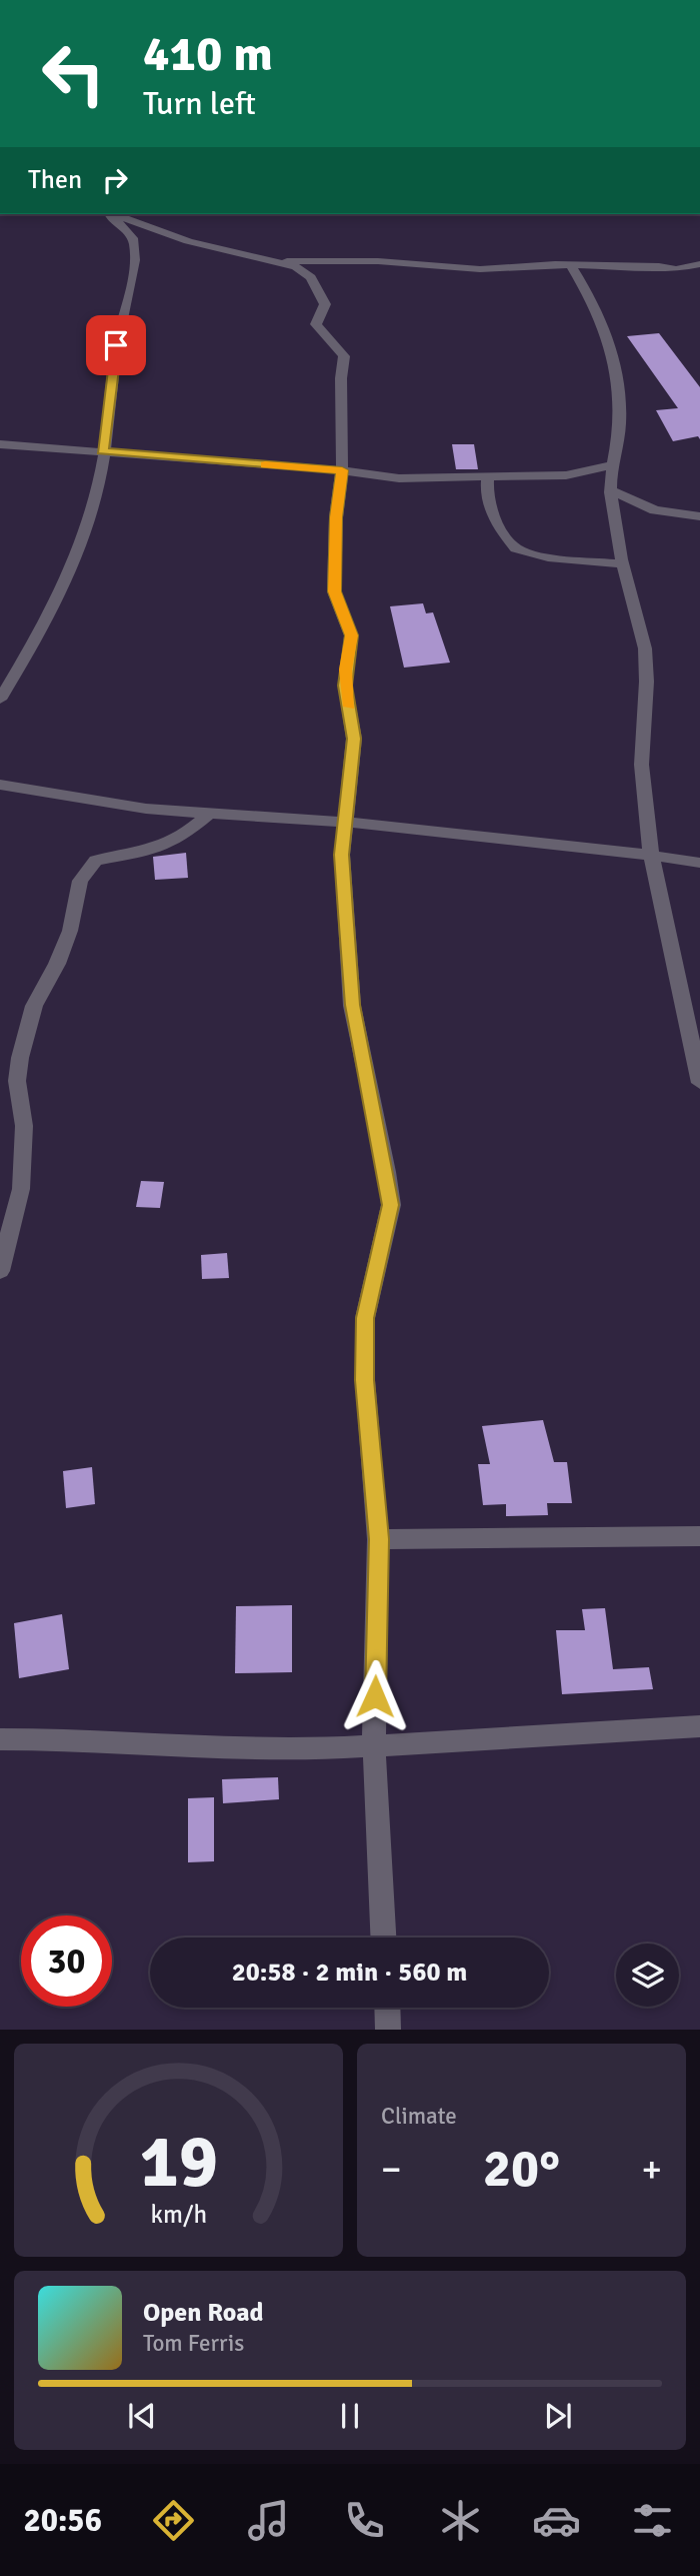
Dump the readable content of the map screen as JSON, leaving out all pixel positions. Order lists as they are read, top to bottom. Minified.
{"page":{"turn":["410 m","Turn left"],"then":"Then","limit":"30","trip":"20:58 · 2 min · 560 m","tile":"Climate","heat":["−","20°","+"],"song":["Open Road","Tom Ferris"],"tabs":"20:56","gauge":["19","km/h"]}}
